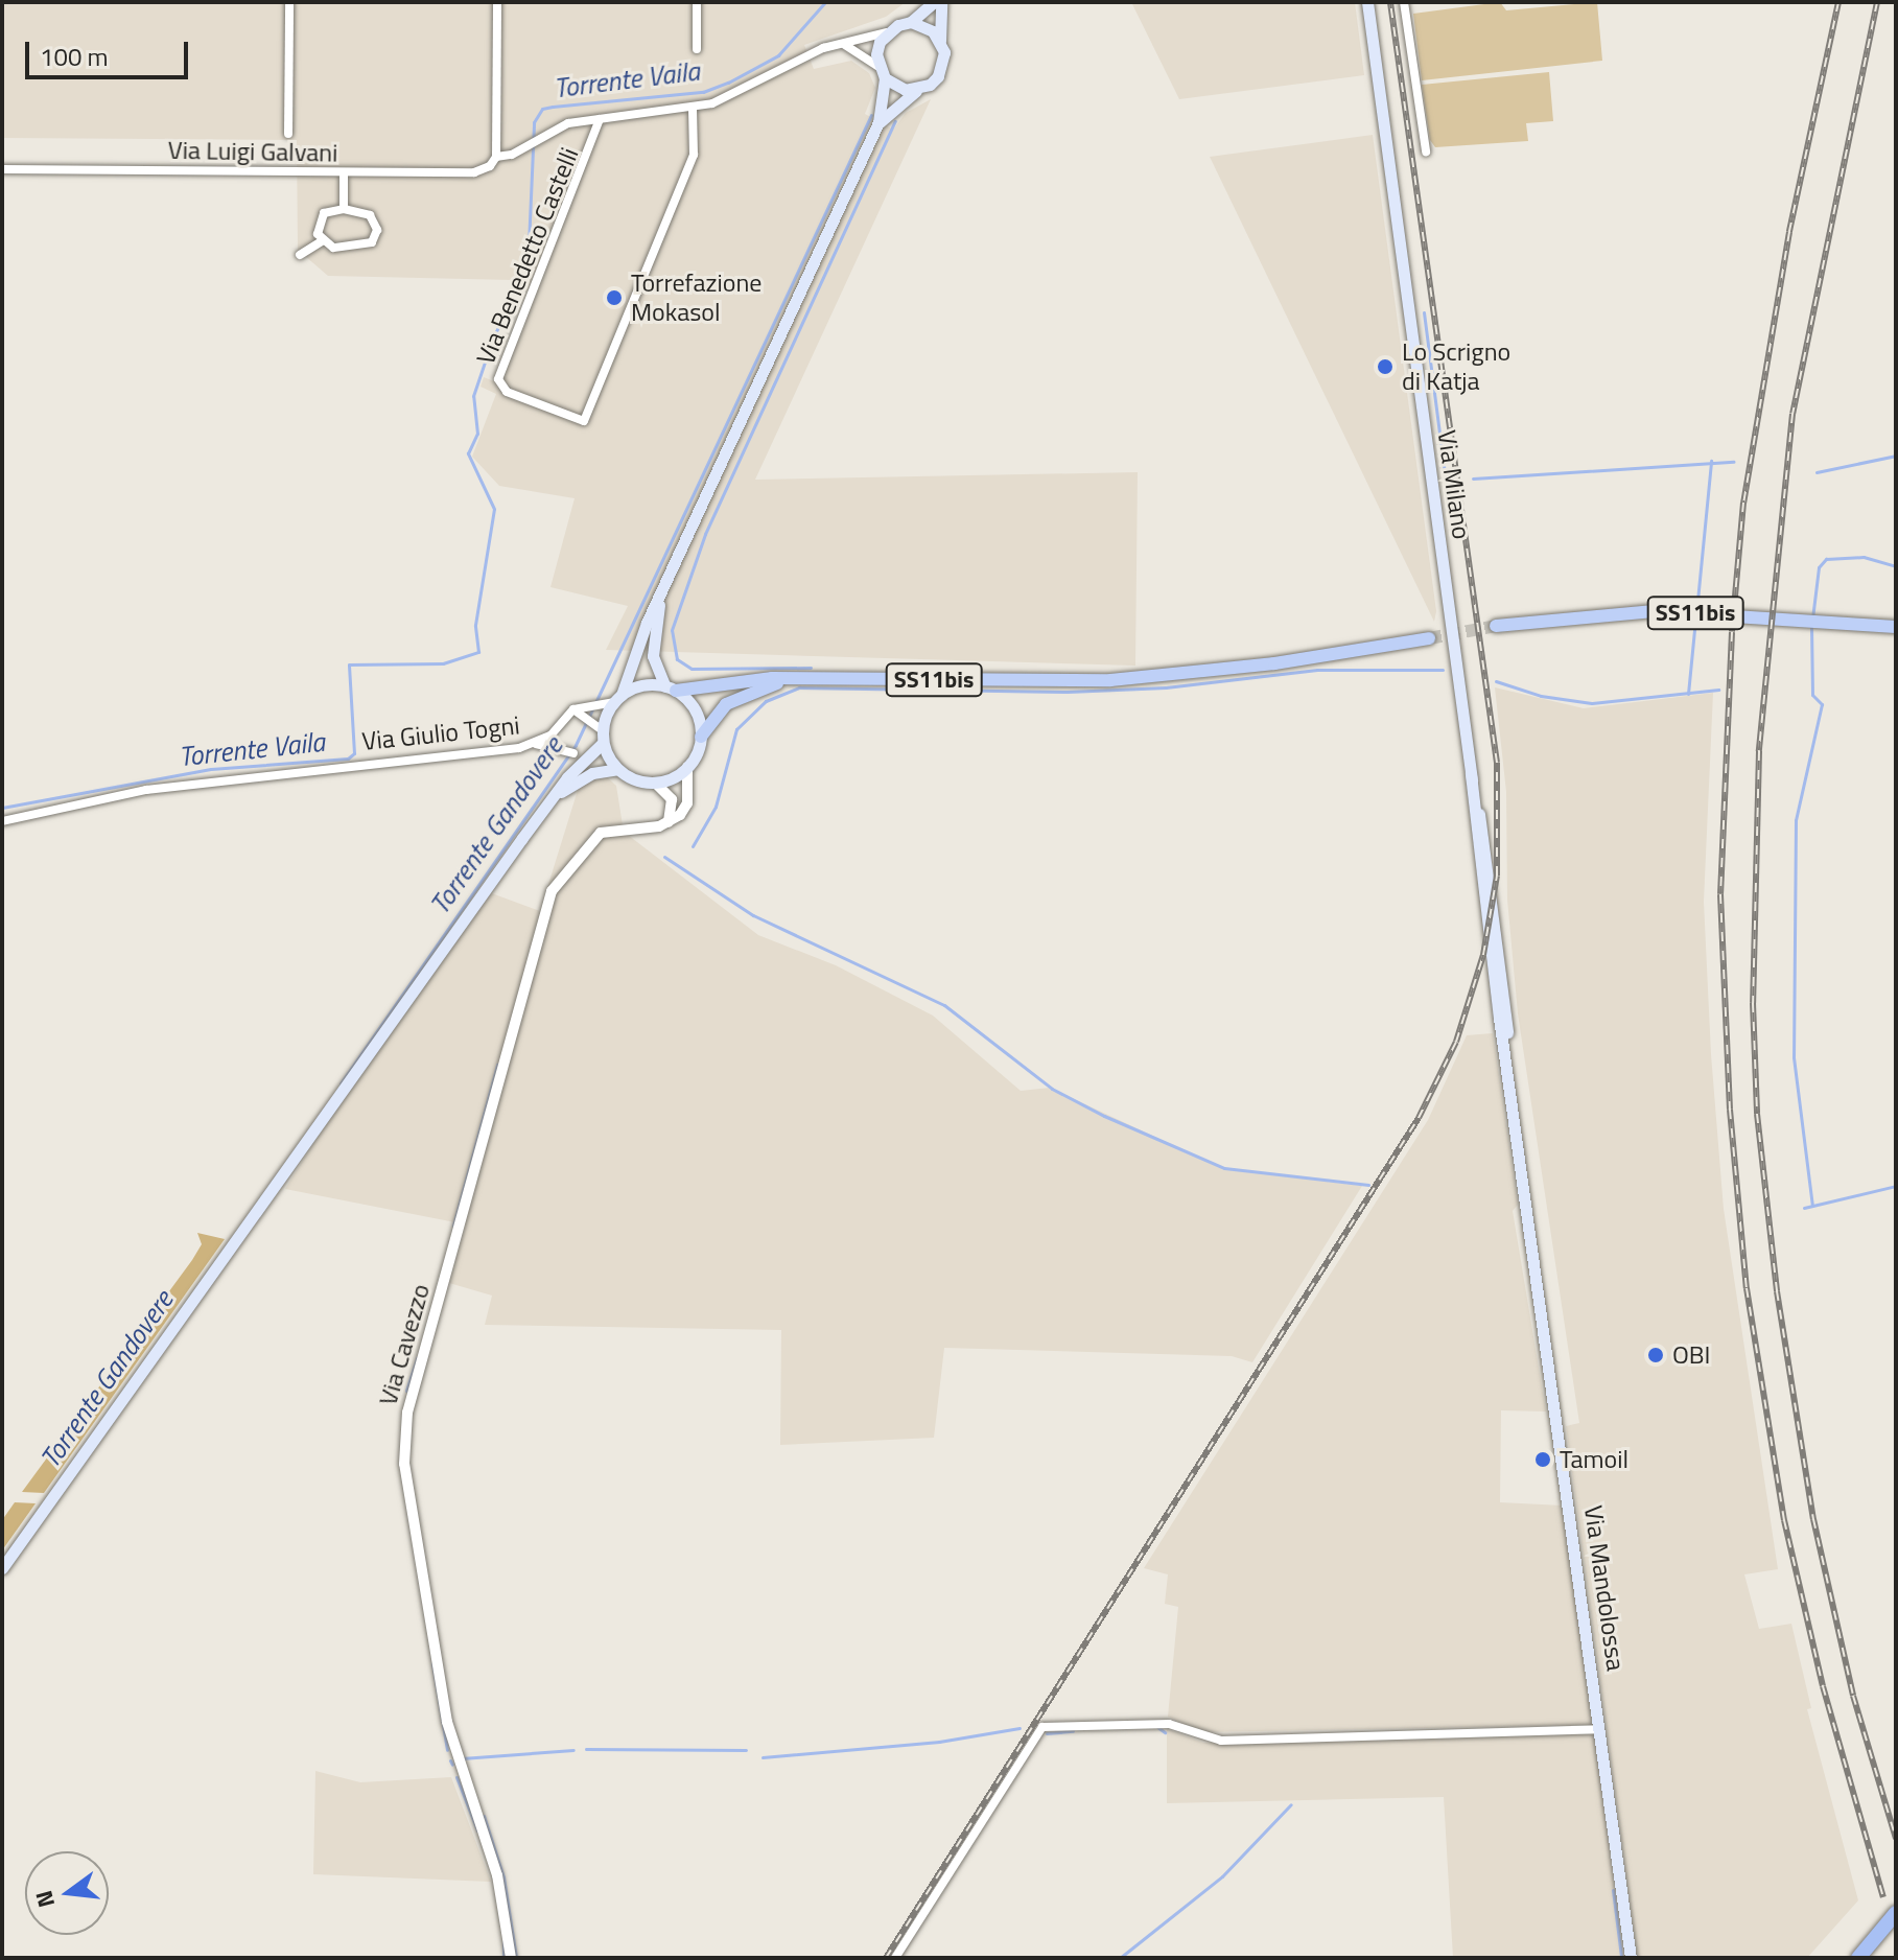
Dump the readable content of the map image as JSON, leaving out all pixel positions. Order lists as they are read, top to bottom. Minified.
{"streets":{"main road":["Via Milano","SS11bis","Via Mandolossa"],"street":["Via Luigi Galvani","Via Benedetto Castelli","Via Giulio Togni","Via Cavezzo"]},"crossings":[["Via Luigi Galvani","Via Benedetto Castelli"],["Via Milano","Via Mandolossa"]],"water":["Torrente Vaila","Torrente Gandovere"],"places":["Torrefazione Mokasol","Lo Scrigno di Katja","OBI","Tamoil"],"scale_bar":"100 m","north":"left"}
